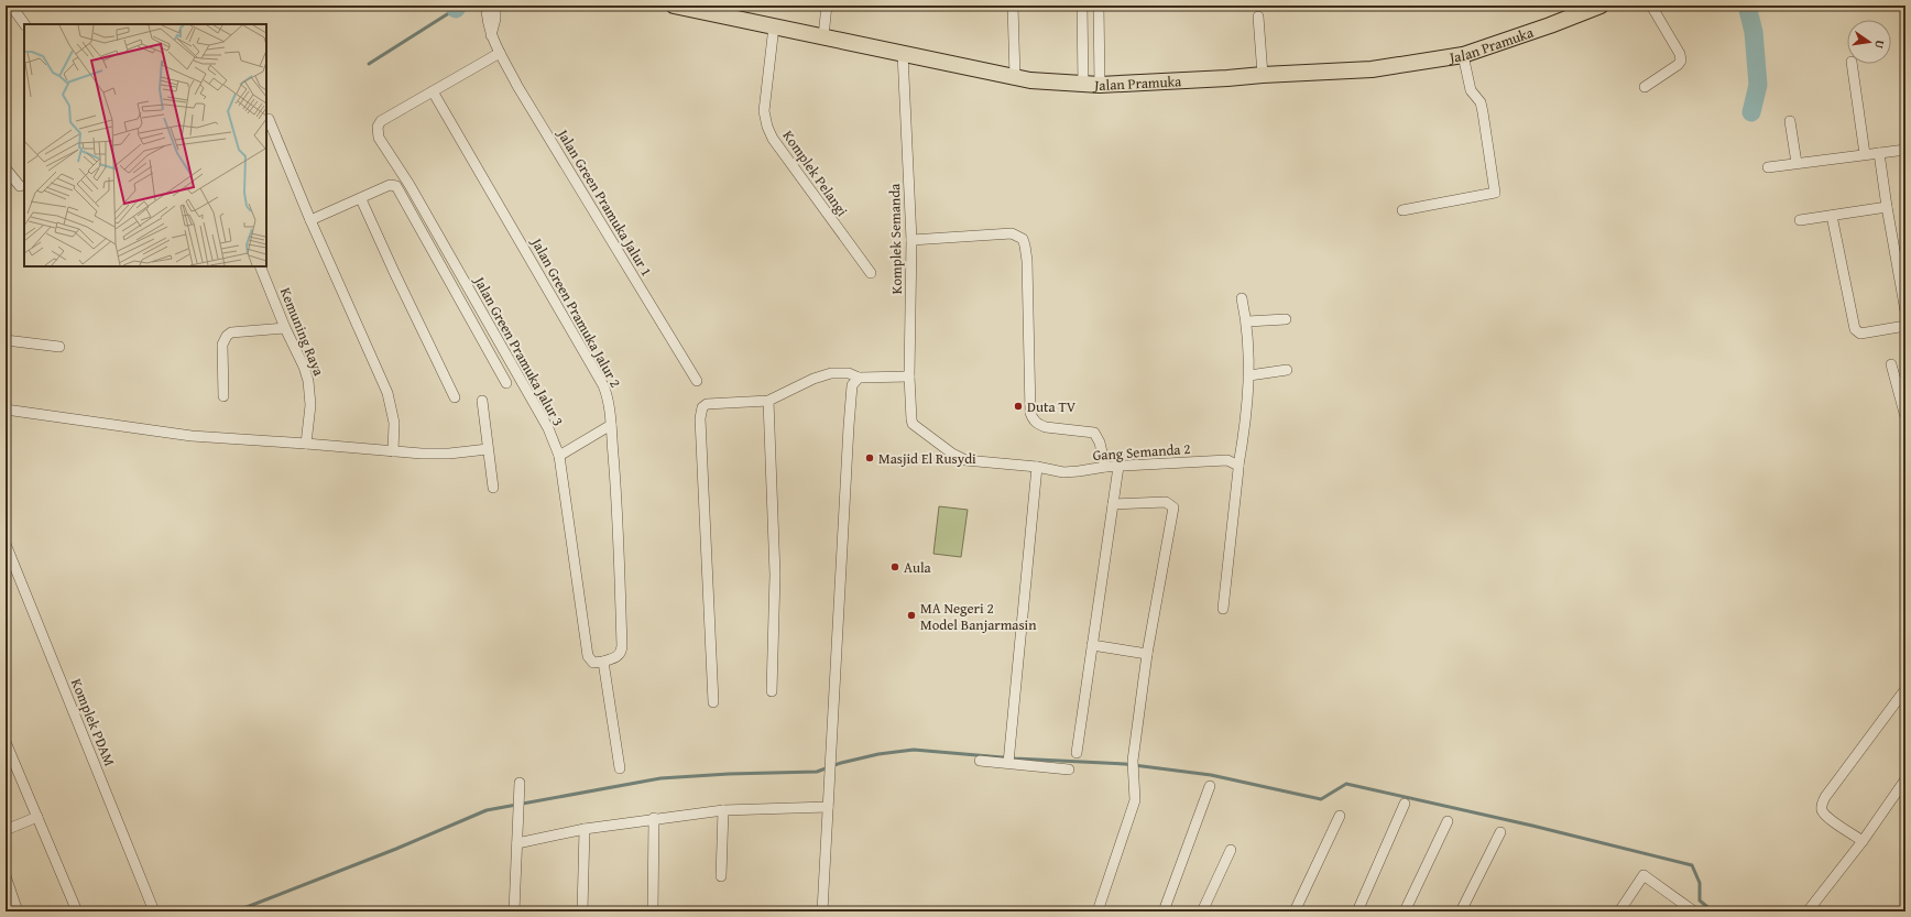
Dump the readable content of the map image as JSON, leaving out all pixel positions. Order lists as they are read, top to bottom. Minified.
{"streets":{"main road":["Jalan Pramuka"],"street":["Komplek Pelangi","Jalan Green Pramuka Jalur 1","Komplek Semanda","Jalan Green Pramuka Jalur 2","Kemuning Raya","Jalan Green Pramuka Jalur 3","Gang Semanda 2","Komplek PDAM"]},"crossings":[["Jalan Pramuka","Komplek Pelangi"],["Jalan Pramuka","Komplek Semanda"],["Komplek Semanda","Gang Semanda 2"],["Jalan Green Pramuka Jalur 2","Jalan Green Pramuka Jalur 3"]],"places":["Duta TV","Masjid El Rusydi","Aula","MA Negeri 2 Model Banjarmasin"],"north":"right"}
